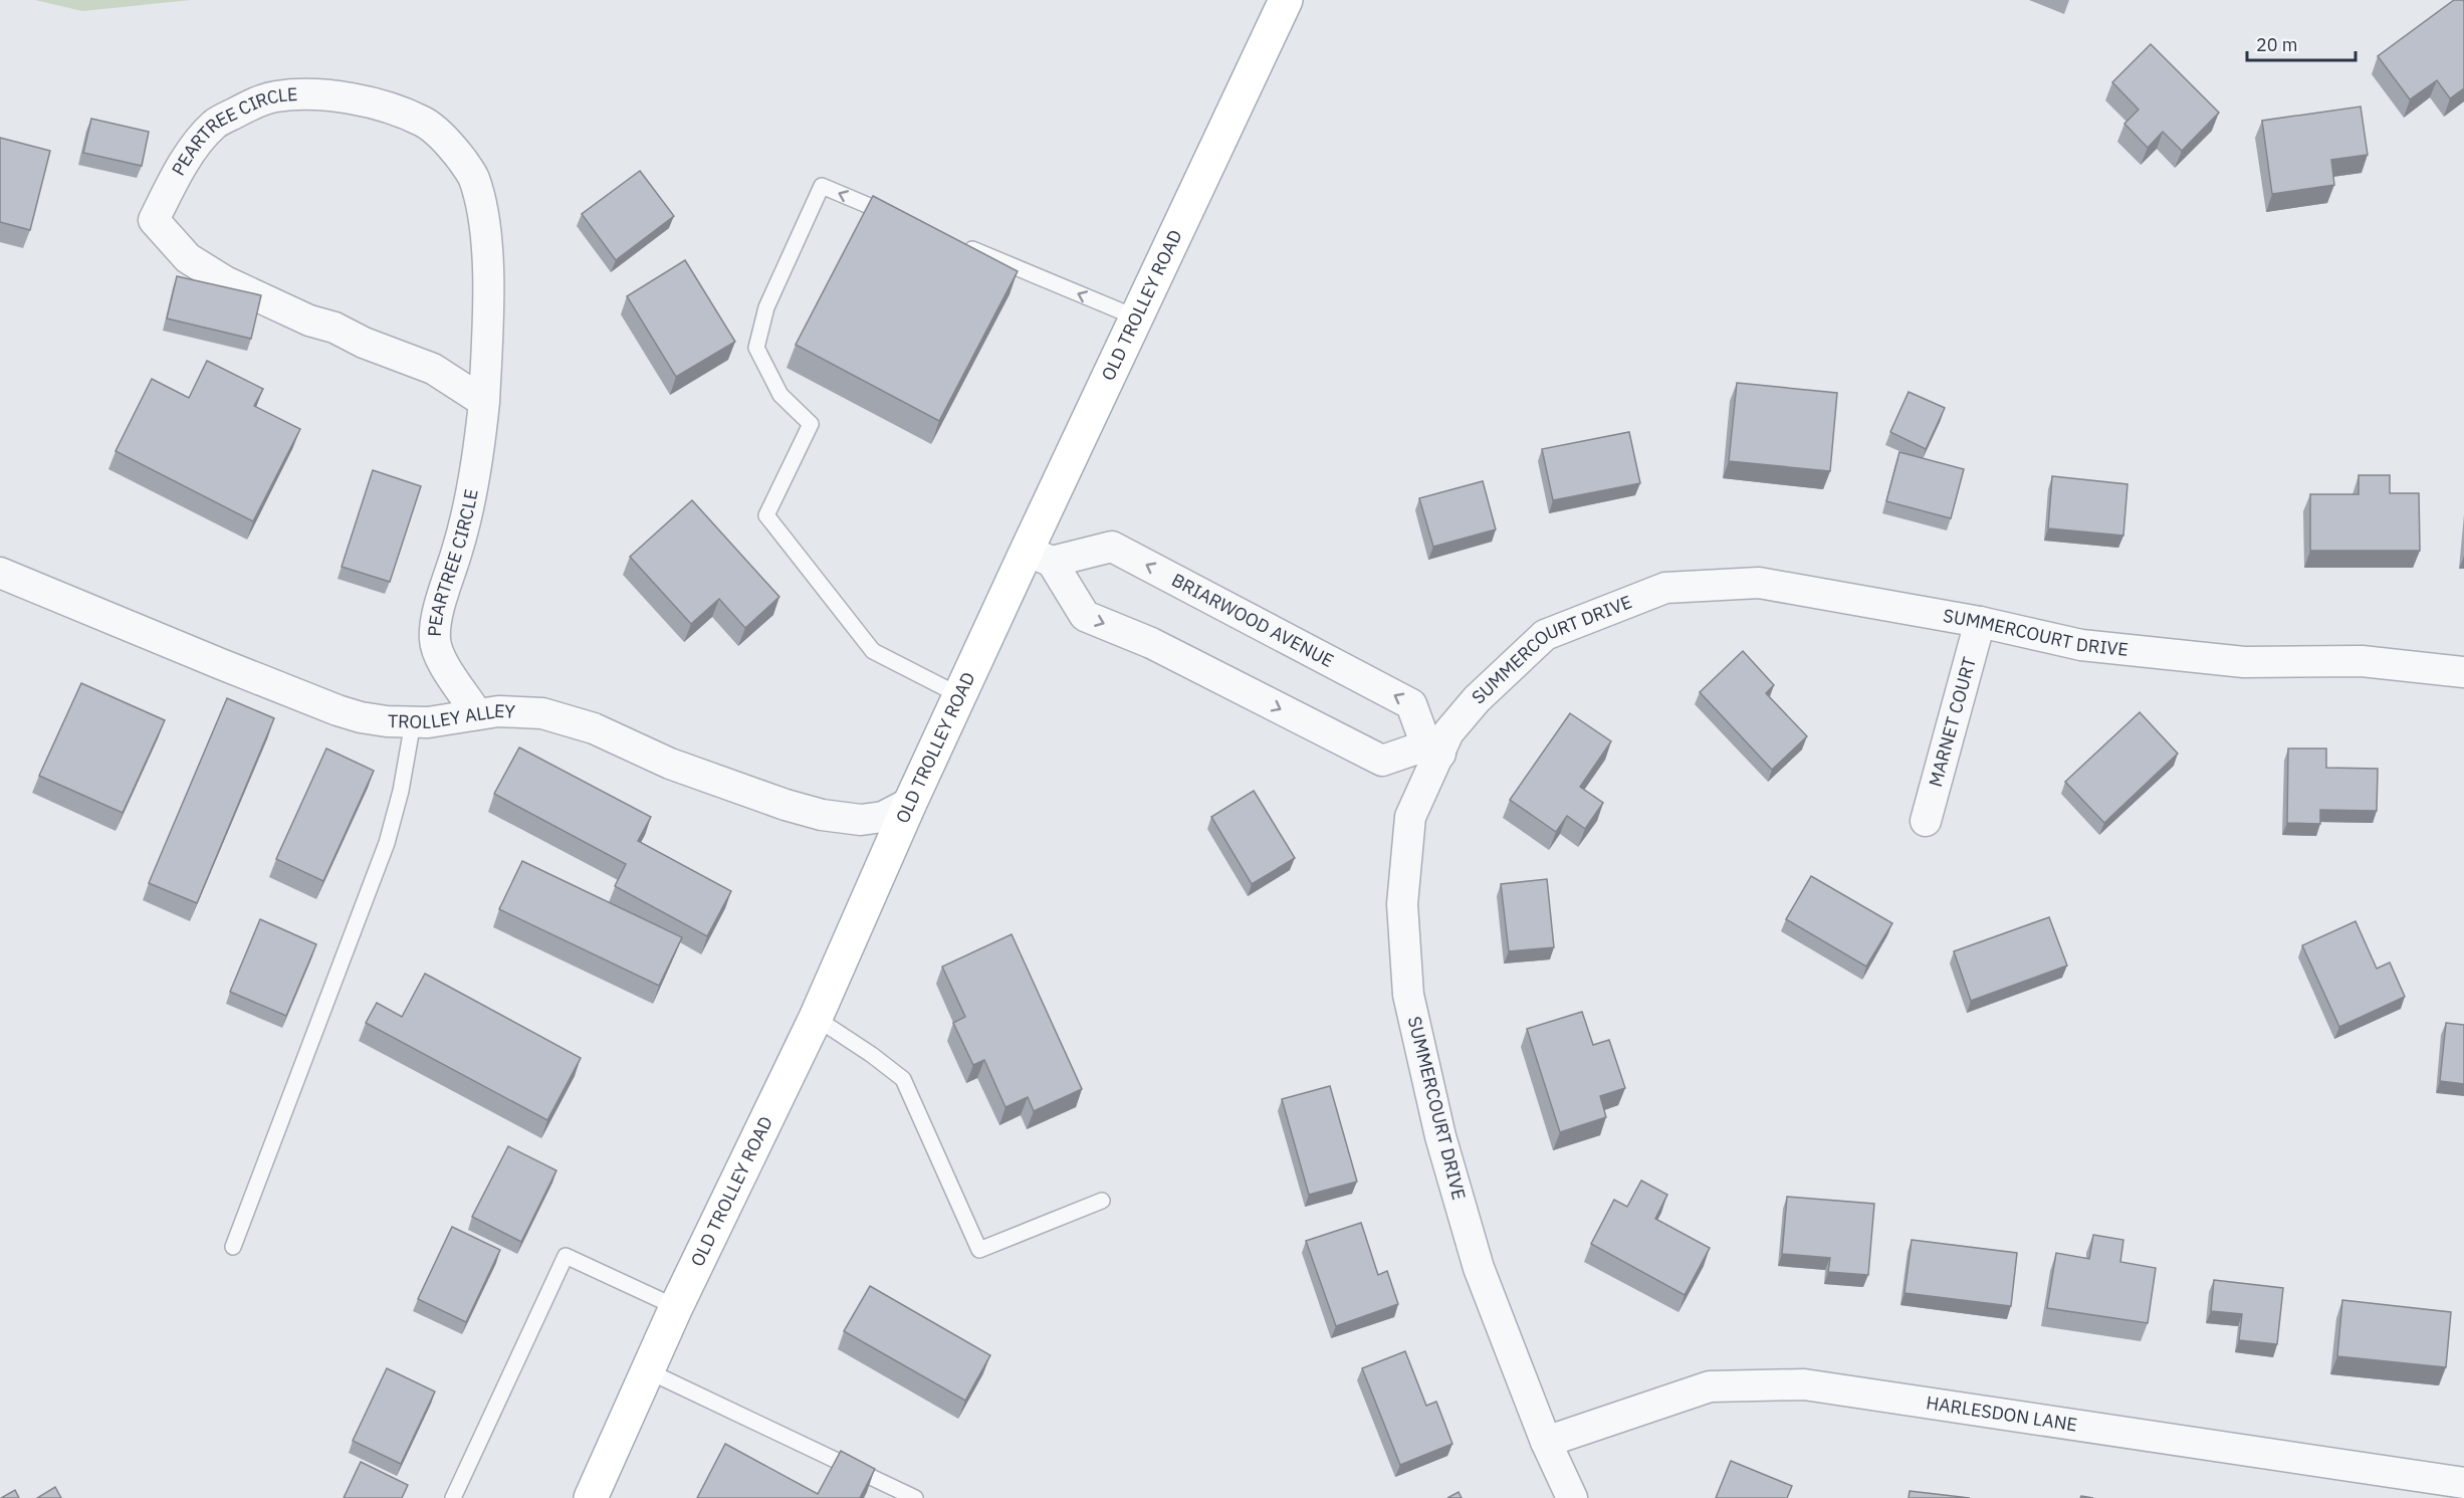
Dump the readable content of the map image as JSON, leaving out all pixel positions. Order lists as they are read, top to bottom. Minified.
{"streets":{"main road":["OLD TROLLEY ROAD"],"street":["PEARTREE CIRCLE","BRIARWOOD AVENUE","SUMMERCOURT DRIVE","TROLLEY ALLEY","MARNET COURT","HARLESDON LANE"]},"crossings":[["PEARTREE CIRCLE","TROLLEY ALLEY"],["OLD TROLLEY ROAD","BRIARWOOD AVENUE"],["OLD TROLLEY ROAD","TROLLEY ALLEY"],["BRIARWOOD AVENUE","SUMMERCOURT DRIVE"],["SUMMERCOURT DRIVE","MARNET COURT"],["SUMMERCOURT DRIVE","HARLESDON LANE"]],"scale_bar":"20 m"}
